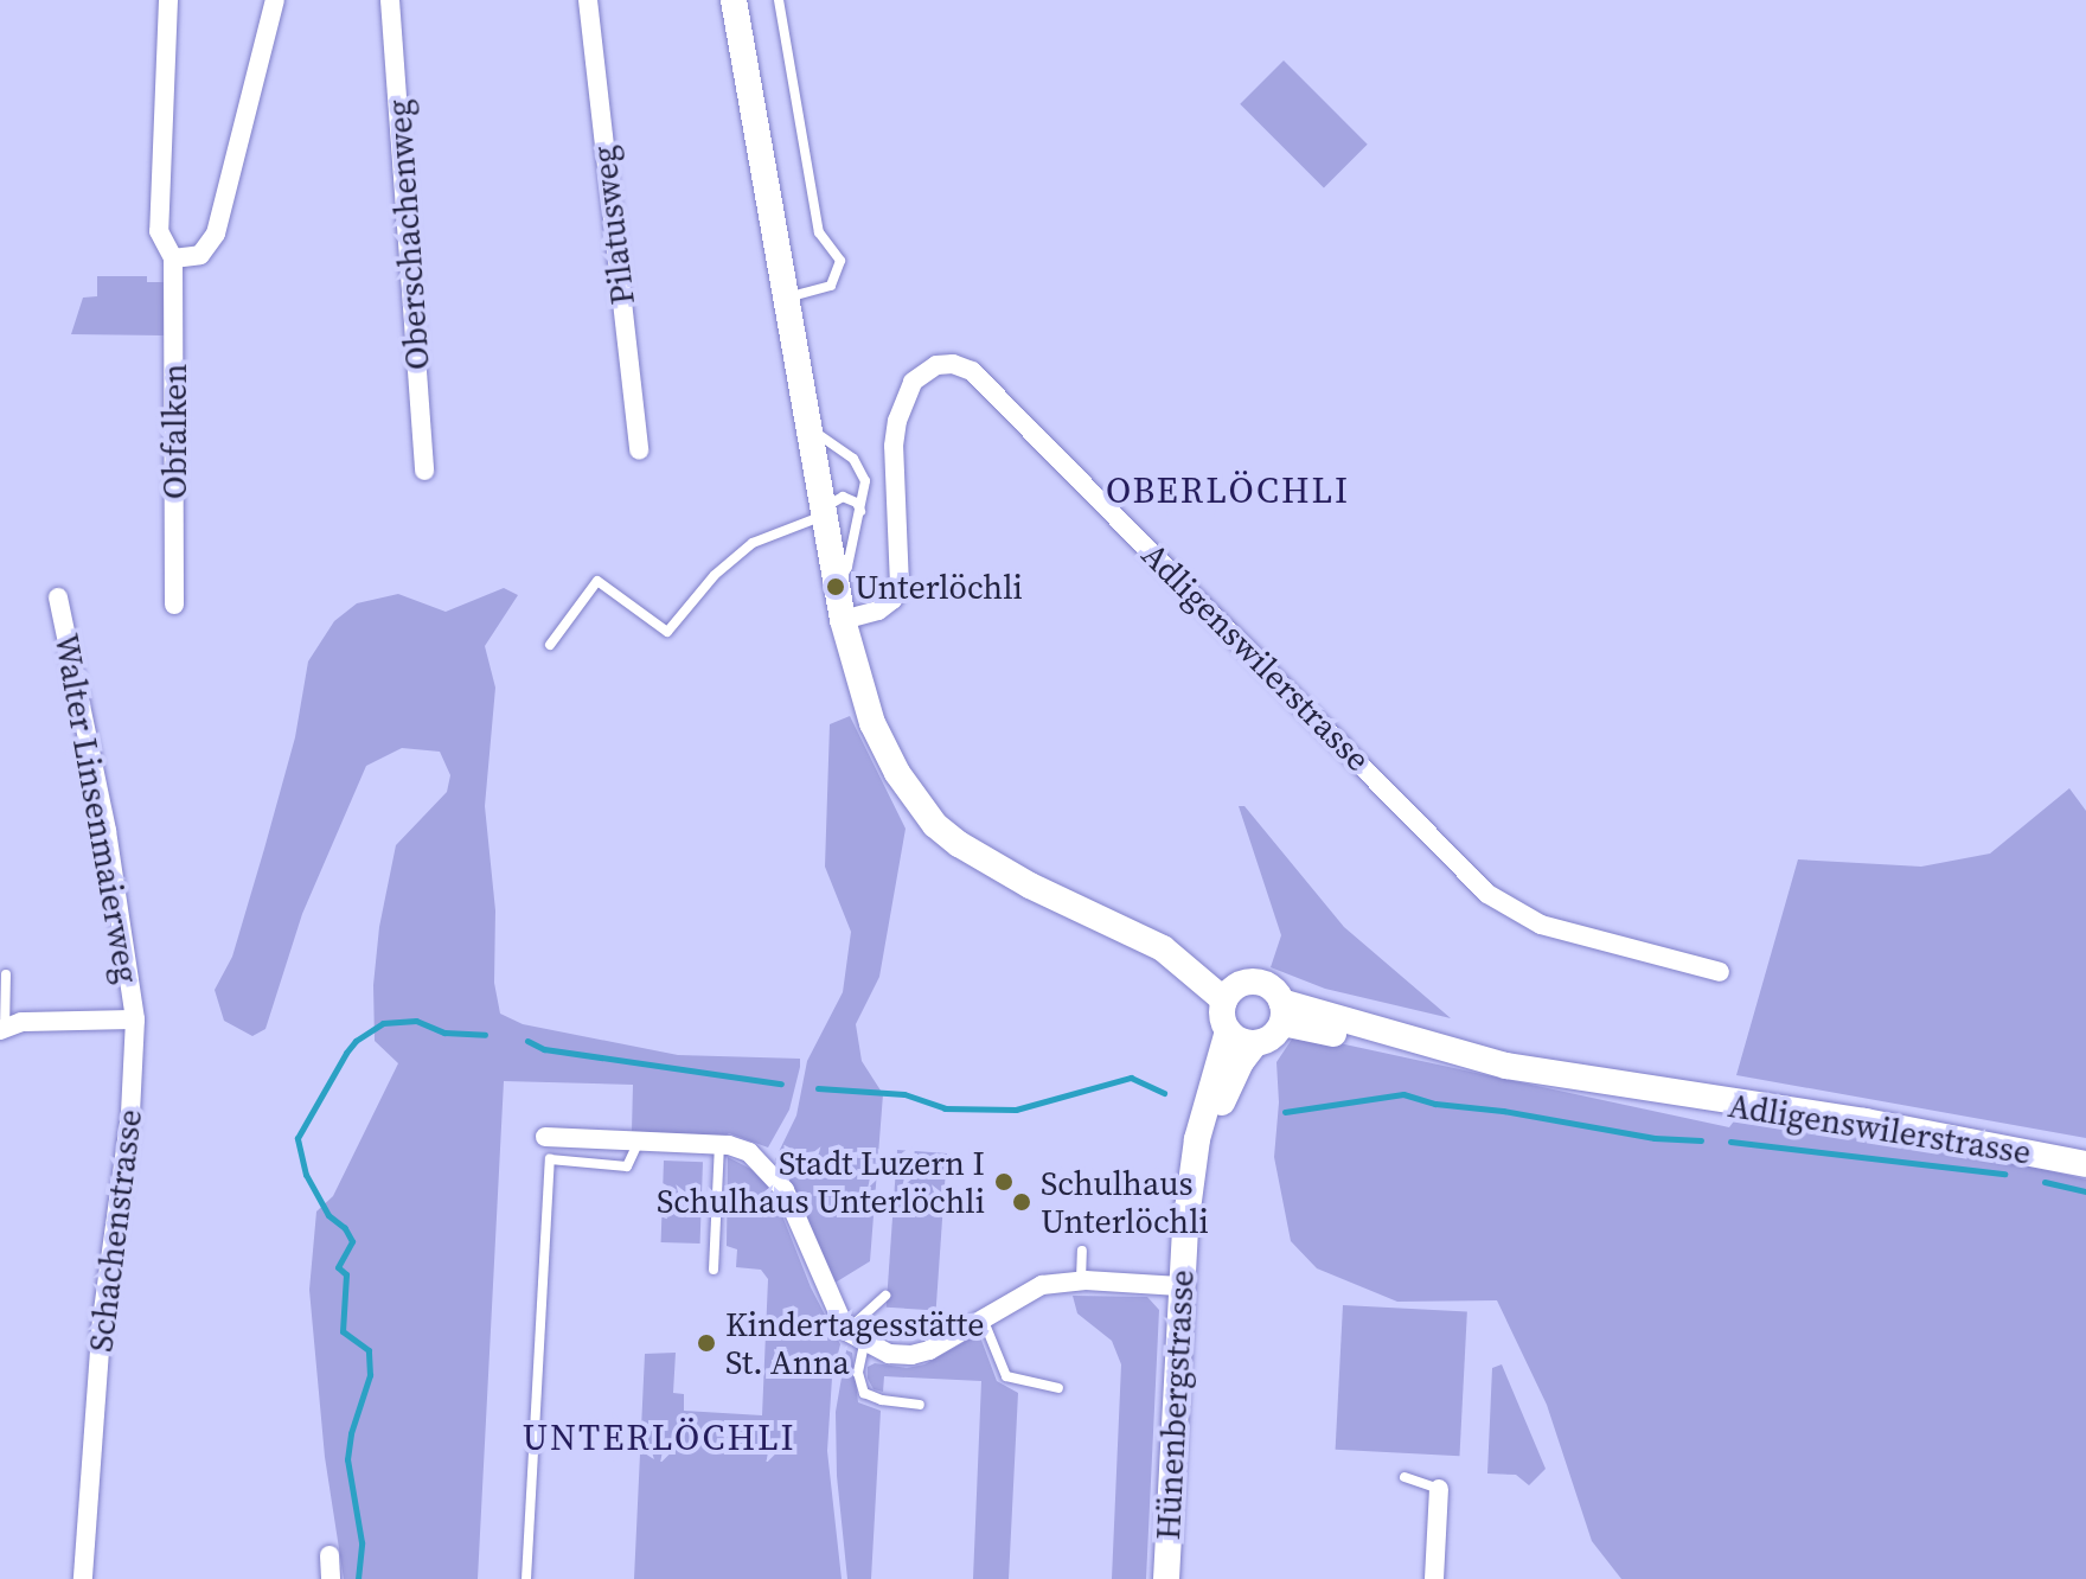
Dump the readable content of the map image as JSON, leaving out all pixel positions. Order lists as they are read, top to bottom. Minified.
{"streets":{"main road":["Adligenswilerstrasse","Hünenbergstrasse"],"street":["Pilatusweg","Oberschachenweg","Obfalken","Walter Linsenmaierweg","Schachenstrasse"]},"crossings":[["Adligenswilerstrasse","Hünenbergstrasse"],["Walter Linsenmaierweg","Schachenstrasse"]],"districts":["OBERLÖCHLI","UNTERLÖCHLI"],"places":["Unterlöchli","Stadt Luzern I Schulhaus Unterlöchli","Schulhaus Unterlöchli","Kindertagesstätte St. Anna"]}
